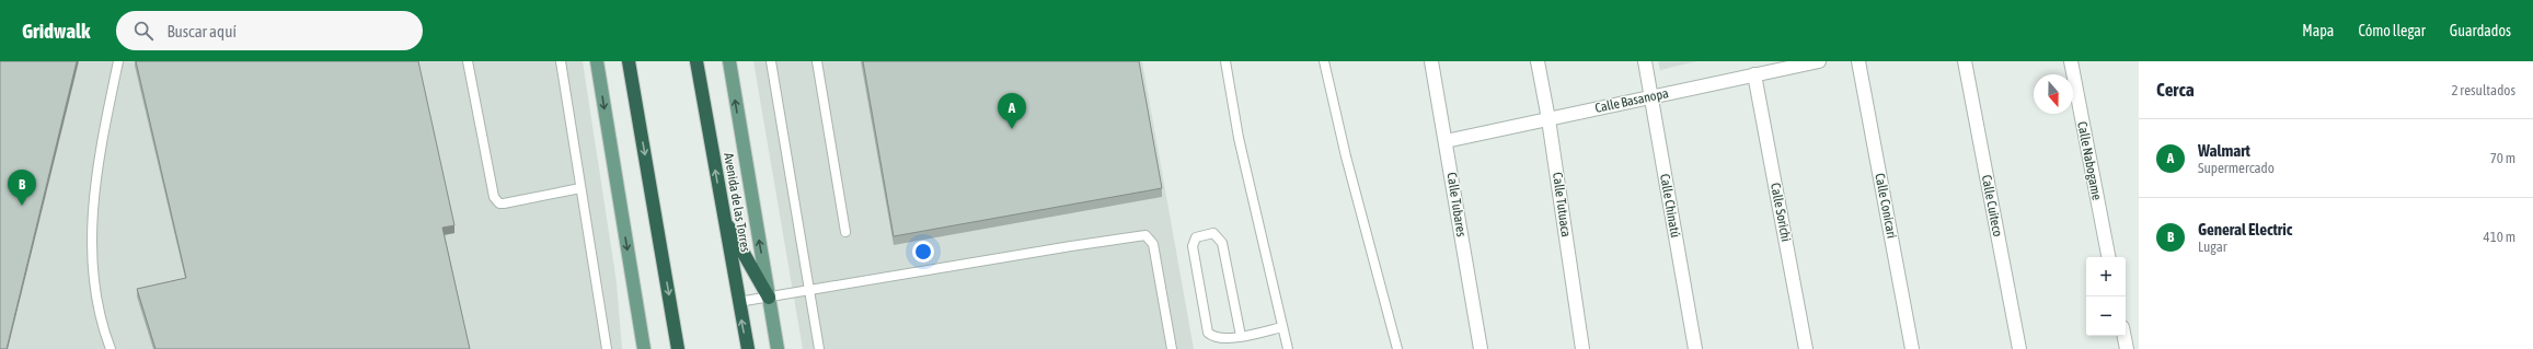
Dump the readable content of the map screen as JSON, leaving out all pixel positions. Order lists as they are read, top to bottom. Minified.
{"streets":{"highway":["Avenida de las Torres"],"street":["Calle Basanopa","Calle Nabogame","Calle Tubares","Calle Tutuaca","Calle Chinatú","Calle Conicari","Calle Cuiteco","Calle Sorichi"]},"crossings":[["Calle Basanopa","Calle Tubares"],["Calle Basanopa","Calle Tutuaca"],["Calle Basanopa","Calle Chinatú"],["Calle Basanopa","Calle Sorichi"]],"north":"bottom","page":{"header":"Gridwalk","search":"Buscar aquí","nav":["Mapa","Cómo llegar","Guardados"],"heading":["Cerca","2 resultados"],"pins":["A","B"],"list":[{"mark":"A","name":"Walmart","note":"Supermercado","value":"70 m"},{"mark":"B","name":"General Electric","note":"Lugar","value":"410 m"}],"map_buttons":["+","−"]}}
